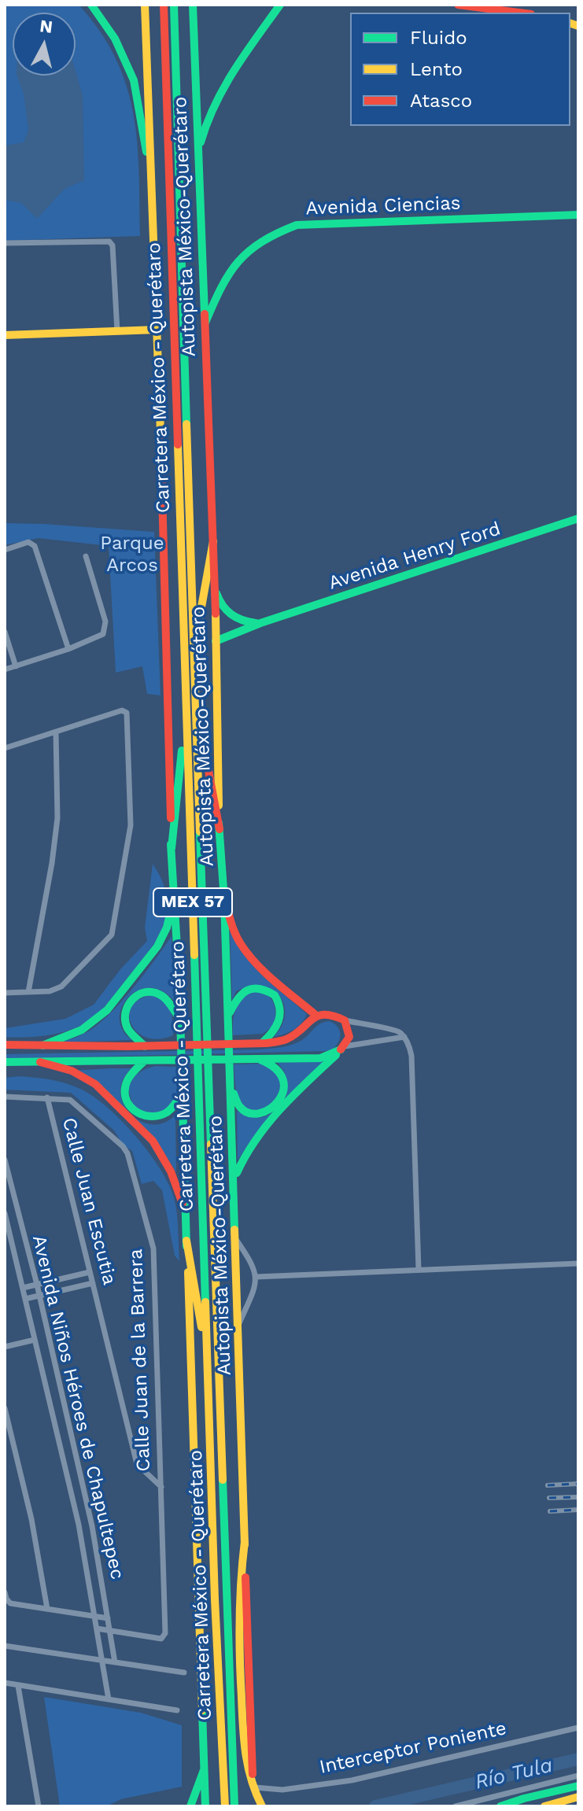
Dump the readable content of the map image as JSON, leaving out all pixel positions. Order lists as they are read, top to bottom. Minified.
{"streets":{"main road":["Avenida Ciencias","Autopista México-Querétaro","Carretera México - Querétaro","Avenida Henry Ford","MEX 57"],"street":["Calle Juan Escutia","Calle Juan de la Barrera","Avenida Niños Héroes de Chapultepec","Interceptor Poniente"]},"crossings":[["Avenida Ciencias","Autopista México-Querétaro"],["Autopista México-Querétaro","Avenida Henry Ford"],["Autopista México-Querétaro","Interceptor Poniente"],["Calle Juan Escutia","Calle Juan de la Barrera"],["Calle Juan de la Barrera","Avenida Niños Héroes de Chapultepec"]],"water":["Río Tula"],"parks":["Parque Arcos"],"legend":["Fluido","Lento","Atasco"],"north":"top"}
